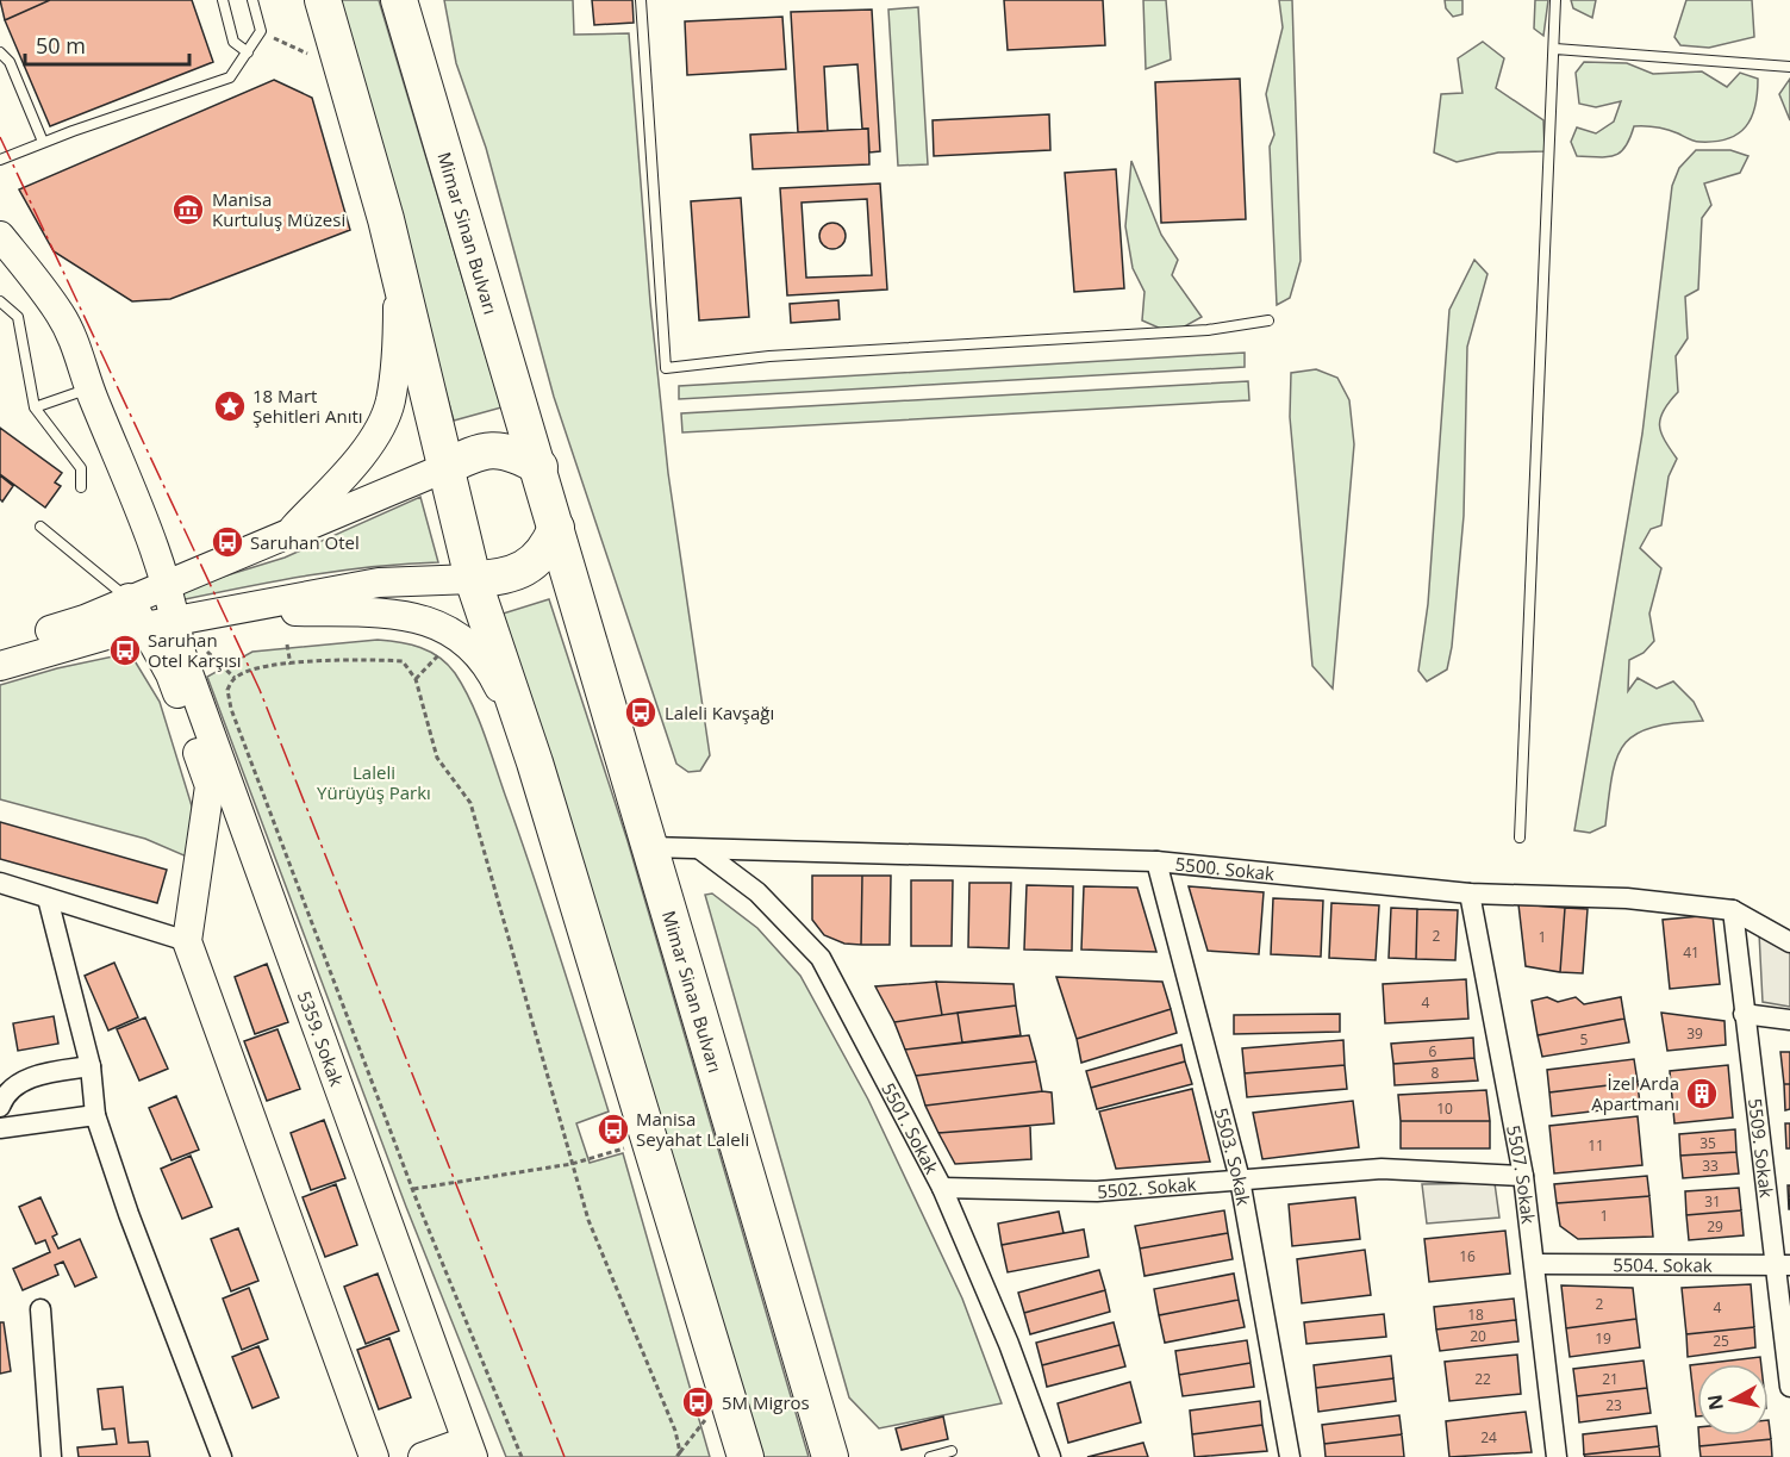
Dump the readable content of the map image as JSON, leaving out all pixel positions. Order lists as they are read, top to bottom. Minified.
{"streets":{"highway":["Mimar Sinan Bulvarı"],"street":["5500. Sokak","5359. Sokak","5501. Sokak","5509. Sokak","5503. Sokak","5507. Sokak","5502. Sokak","5504. Sokak"]},"crossings":[["Mimar Sinan Bulvarı","5500. Sokak"],["5500. Sokak","5501. Sokak"],["5500. Sokak","5509. Sokak"],["5500. Sokak","5503. Sokak"],["5500. Sokak","5507. Sokak"],["5501. Sokak","5502. Sokak"],["5509. Sokak","5504. Sokak"],["5503. Sokak","5502. Sokak"],["5507. Sokak","5502. Sokak"],["5507. Sokak","5504. Sokak"]],"parks":["Laleli Yürüyüş Parkı"],"places":{"museum":["Manisa Kurtuluş Müzesi"],"place":["18 Mart Şehitleri Anıtı"],"bus stop":["Saruhan Otel","Saruhan Otel Karşısı","Laleli Kavşağı","Manisa Seyahat Laleli","5M Migros"],"building":["İzel Arda Apartmanı"]},"house_numbers":["2","1","41","4","39","5","6","8","10","35","11","33","31","1","29","16","2","4","18","20","19","25","22","21","23","24"],"scale_bar":"50 m","north":"left"}
